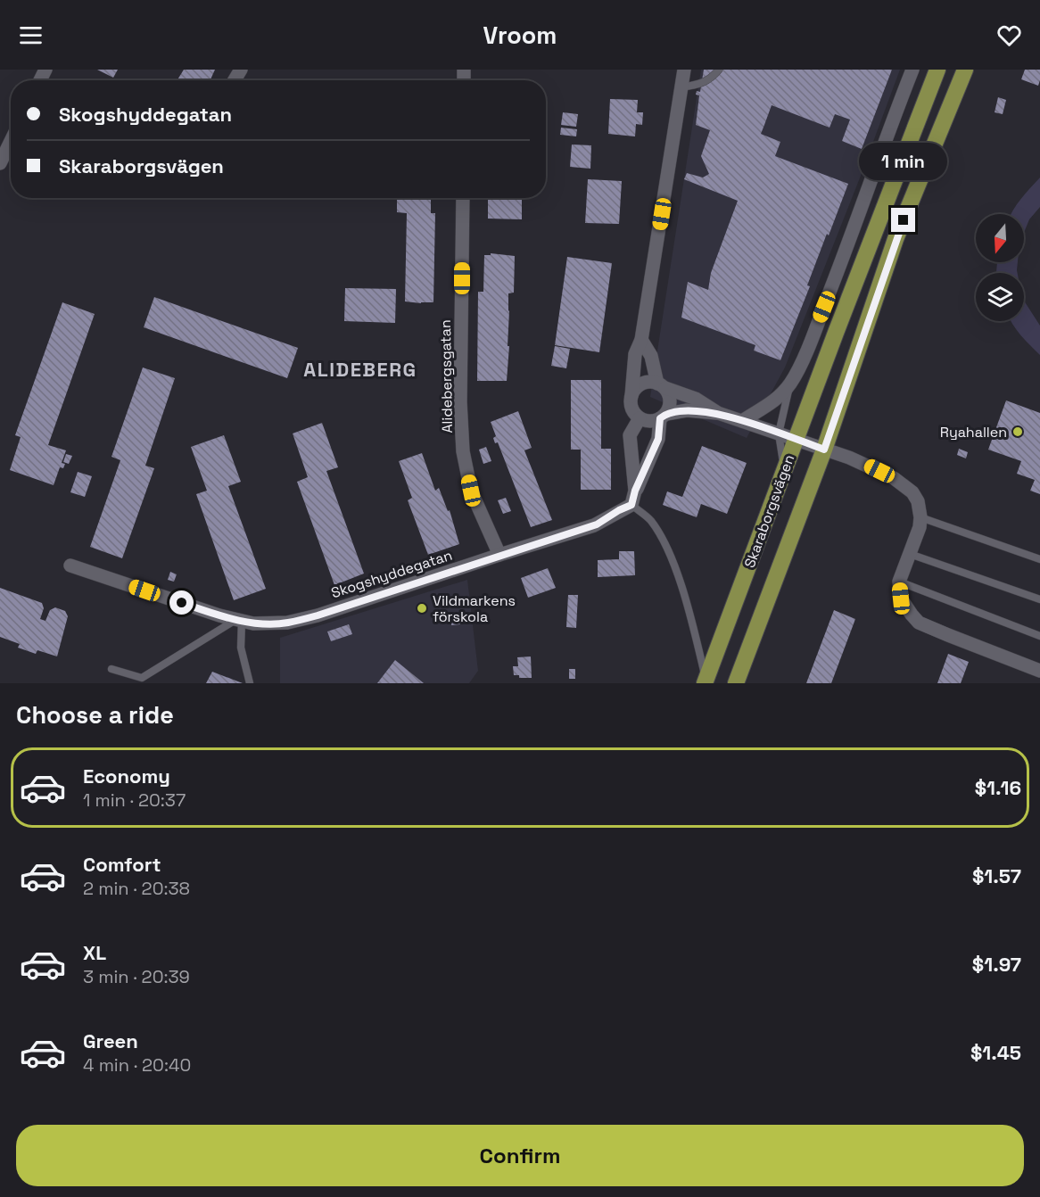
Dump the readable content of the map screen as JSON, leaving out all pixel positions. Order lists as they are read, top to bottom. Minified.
{"streets":{"main road":["Skaraborgsvägen"],"street":["Alidebergsgatan","Skogshyddegatan"]},"crossings":[["Alidebergsgatan","Skogshyddegatan"]],"districts":["ALIDEBERG"],"places":["Ryahallen","Vildmarkens förskola"],"north":"bottom","page":{"header":"Vroom","banner":["Skogshyddegatan","Skaraborgsvägen"],"bubble":"1 min","heading":"Choose a ride","list":[{"name":"Economy","note":"1 min · 20:37","value":"$1.16"},{"name":"Comfort","note":"2 min · 20:38","value":"$1.57"},{"name":"XL","note":"3 min · 20:39","value":"$1.97"},{"name":"Green","note":"4 min · 20:40","value":"$1.45"}],"buttons":"Confirm"}}
